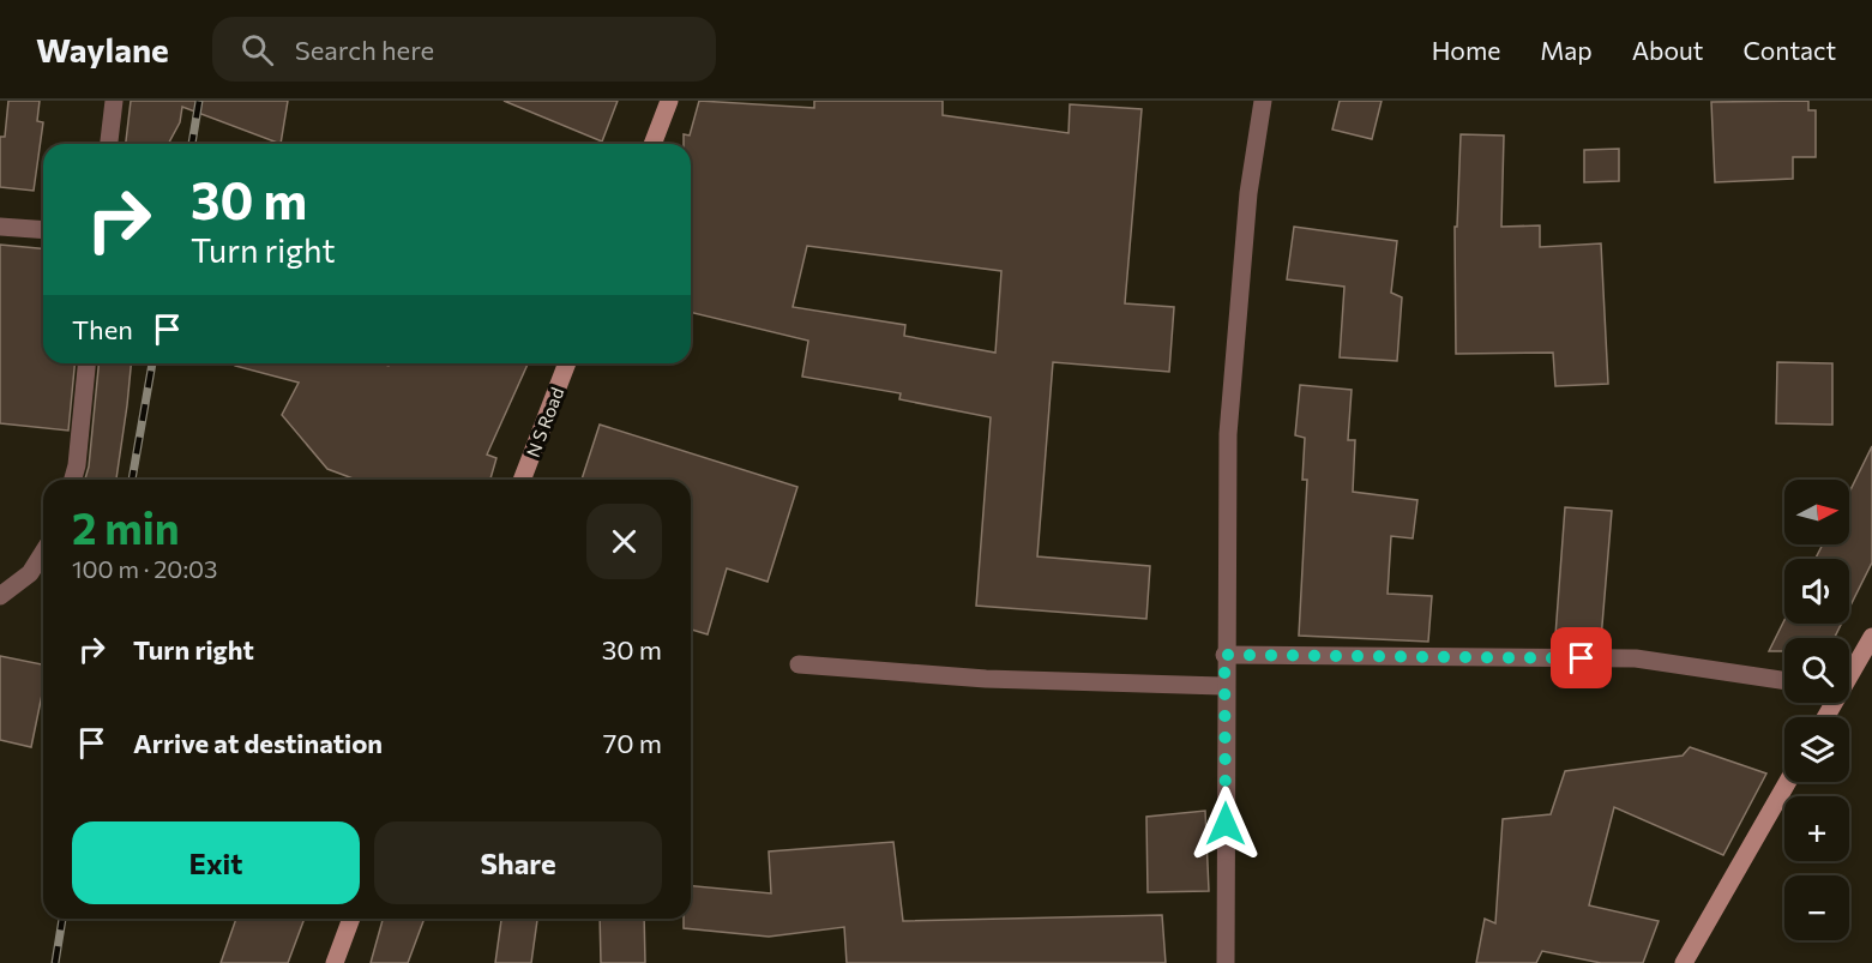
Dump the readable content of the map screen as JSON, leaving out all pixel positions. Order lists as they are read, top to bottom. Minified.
{"streets":{"street":["N S Road"]},"north":"right","page":{"header":"Waylane","search":"Search here","nav":["Home","Map","About","Contact"],"turn":["30 m","Turn right"],"then":"Then","map_buttons":["+","−"],"heading":["2 min","100 m · 20:03"],"list":[{"name":"Turn right","value":"30 m"},{"name":"Arrive at destination","value":"70 m"}],"buttons":["Exit","Share"]}}
